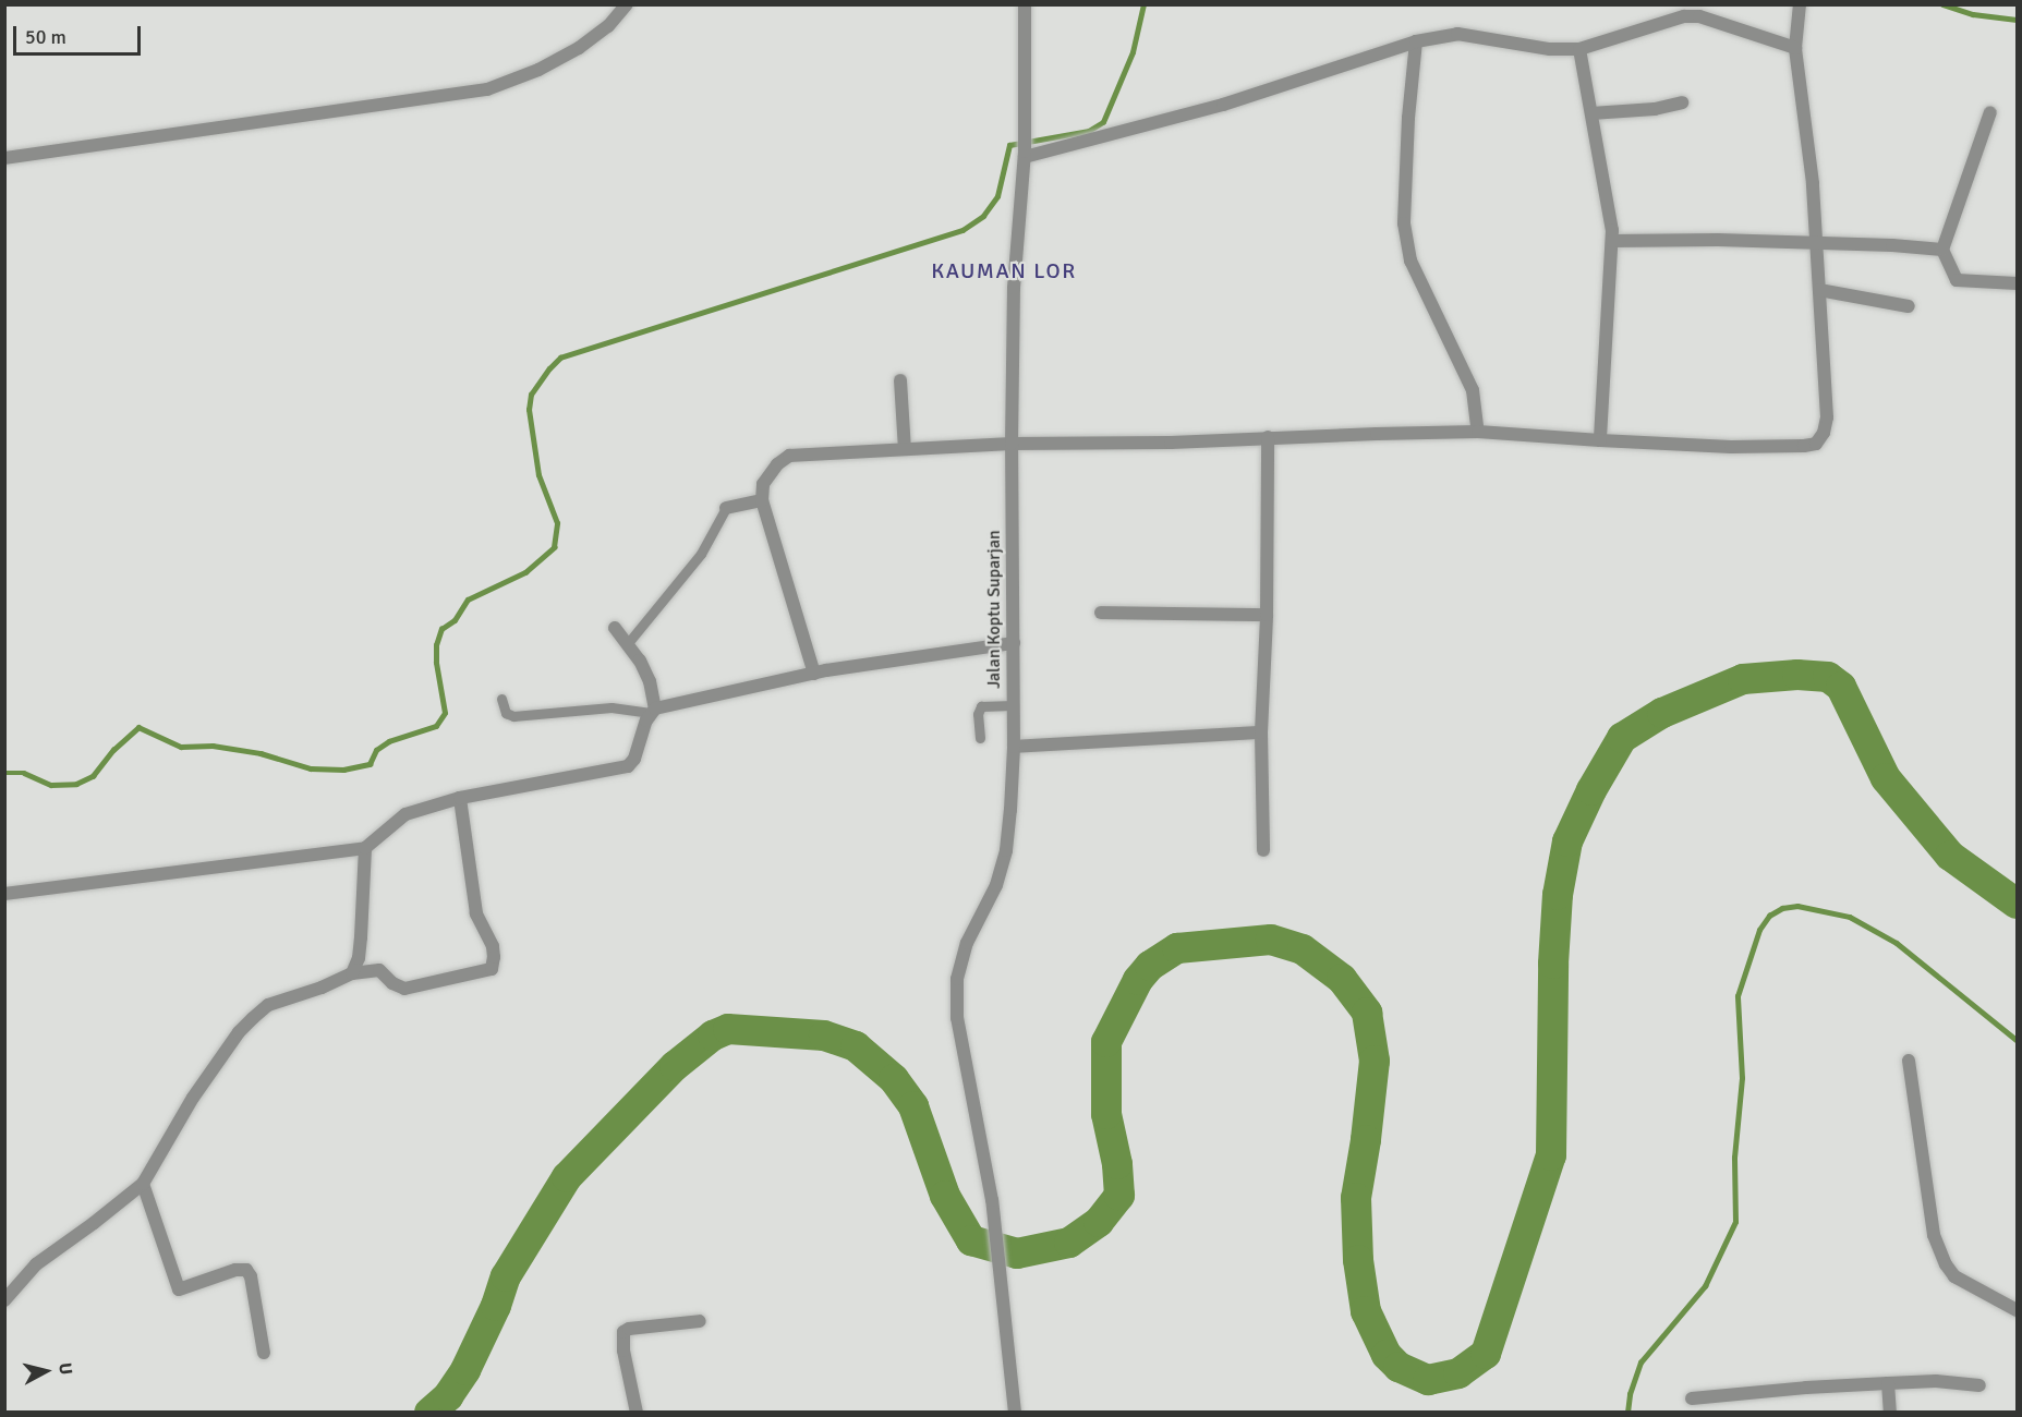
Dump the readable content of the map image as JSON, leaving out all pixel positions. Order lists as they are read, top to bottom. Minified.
{"streets":{"street":["Jalan Koptu Suparjan"]},"districts":["KAUMAN LOR"],"scale_bar":"50 m","north":"right"}
